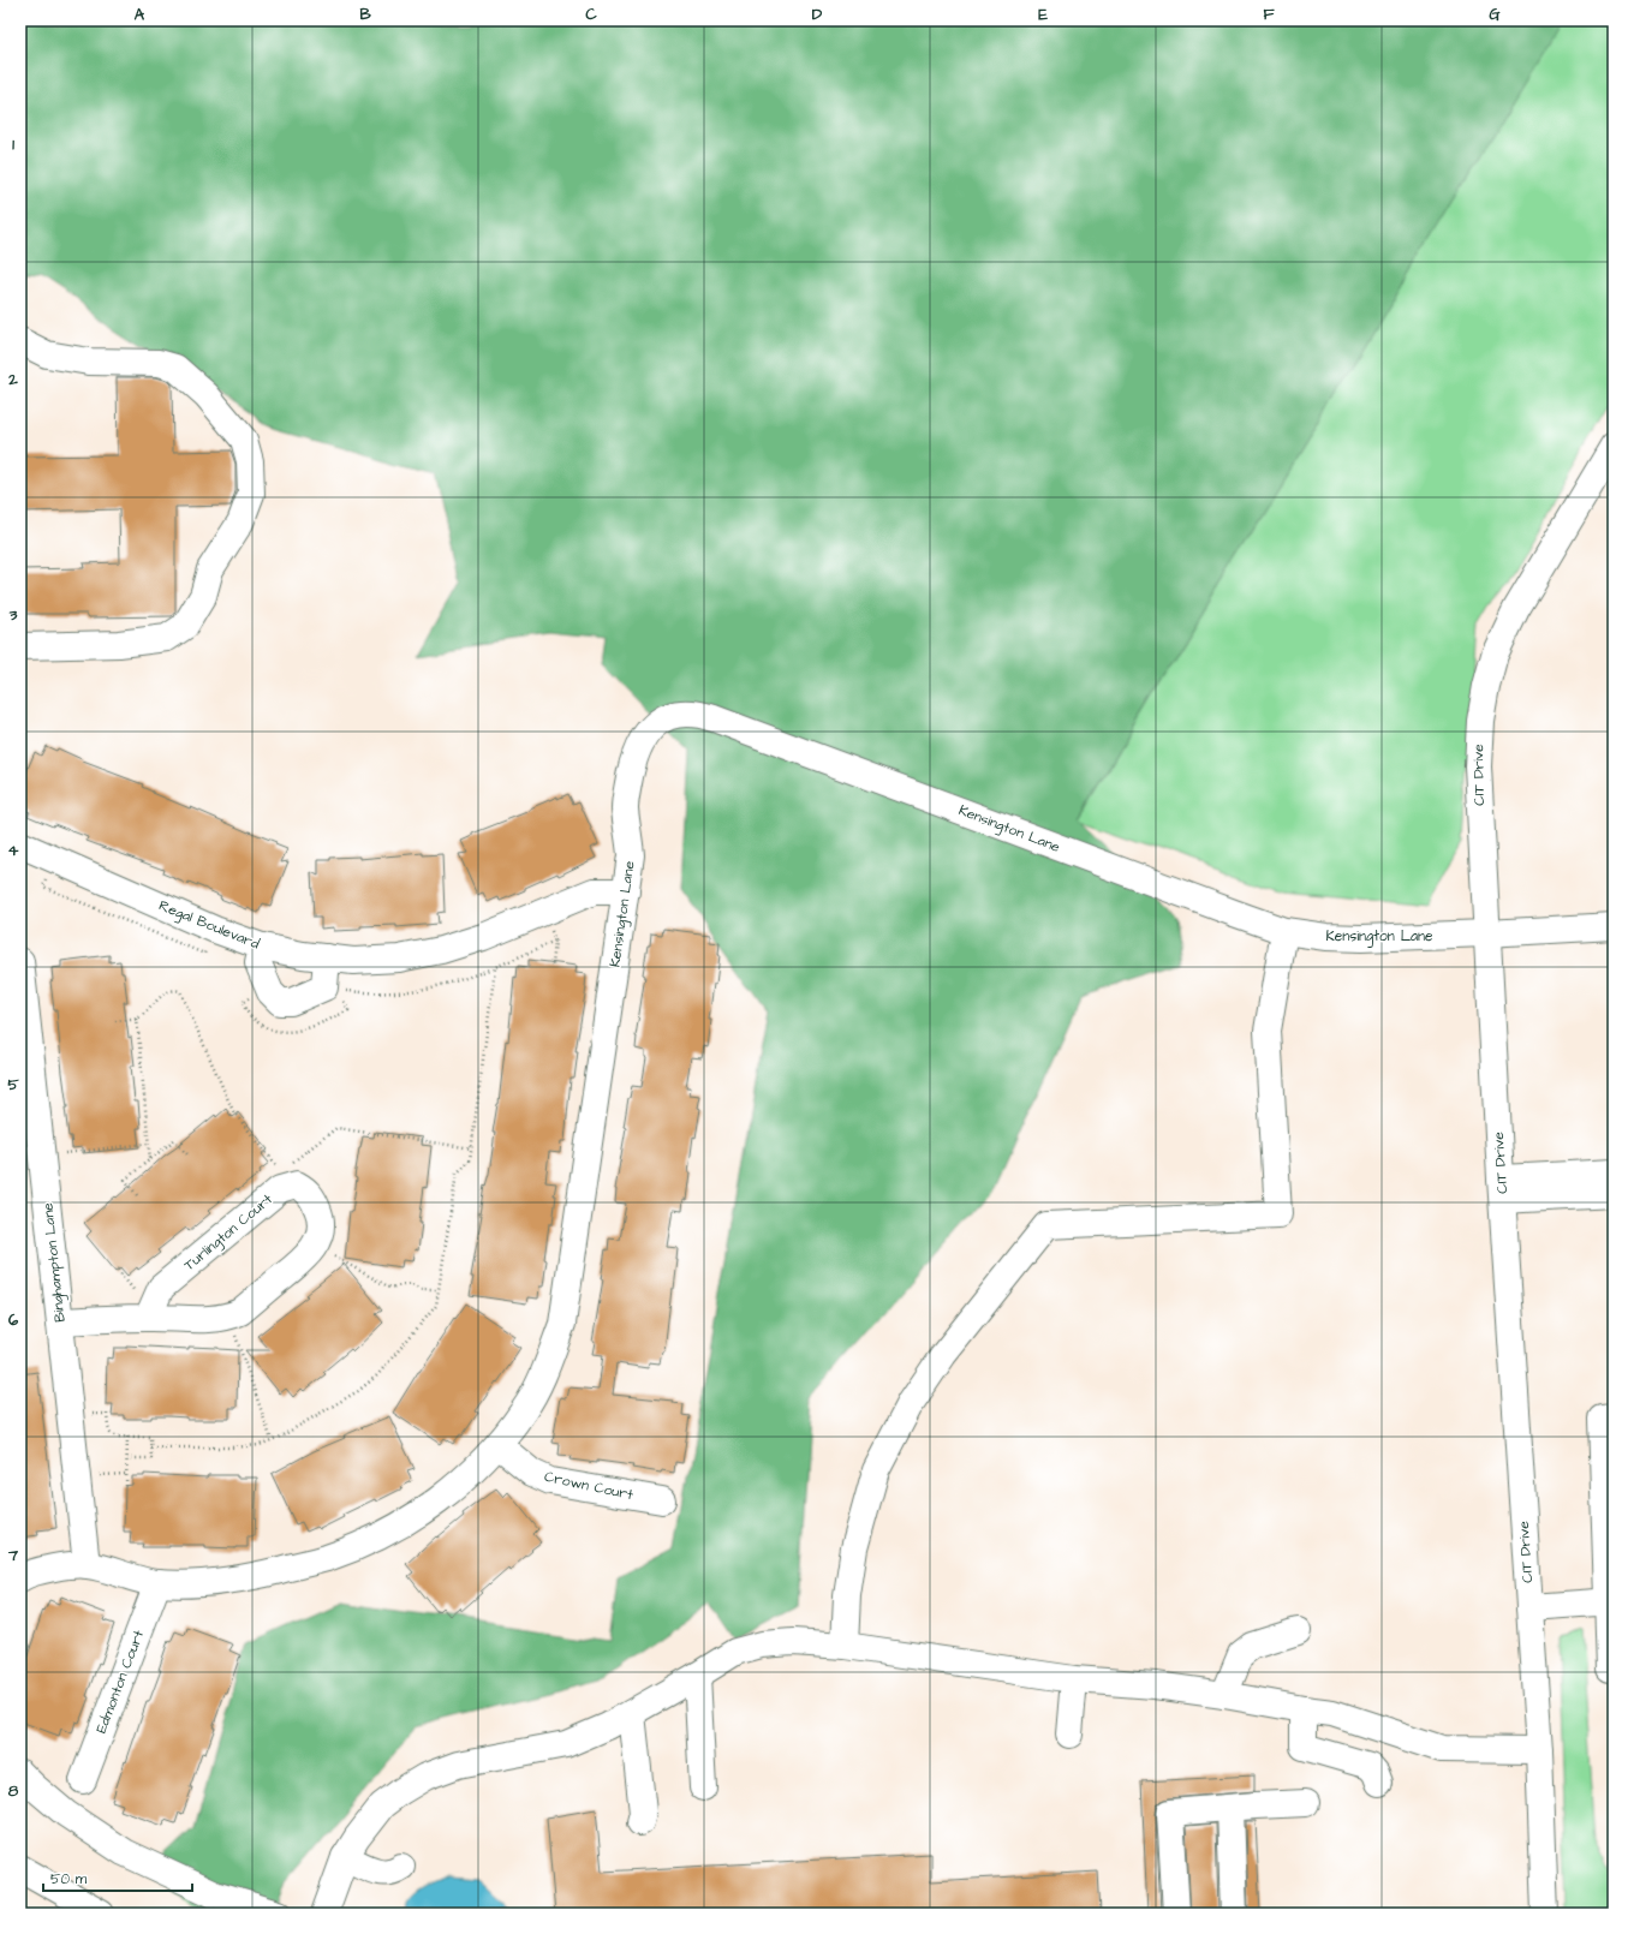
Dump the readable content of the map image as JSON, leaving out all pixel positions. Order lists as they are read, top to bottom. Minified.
{"streets":{"street":["CIT Drive","Kensington Lane","Regal Boulevard","Turlington Court","Binghampton Lane","Crown Court","Edmonton Court"]},"crossings":[["CIT Drive","Kensington Lane"],["Kensington Lane","Regal Boulevard"],["Kensington Lane","Binghampton Lane"],["Kensington Lane","Crown Court"],["Kensington Lane","Edmonton Court"]],"scale_bar":"50 m","grid":{"columns":["A","B","C","D","E","F","G"],"rows":["1","2","3","4","5","6","7","8"]}}
